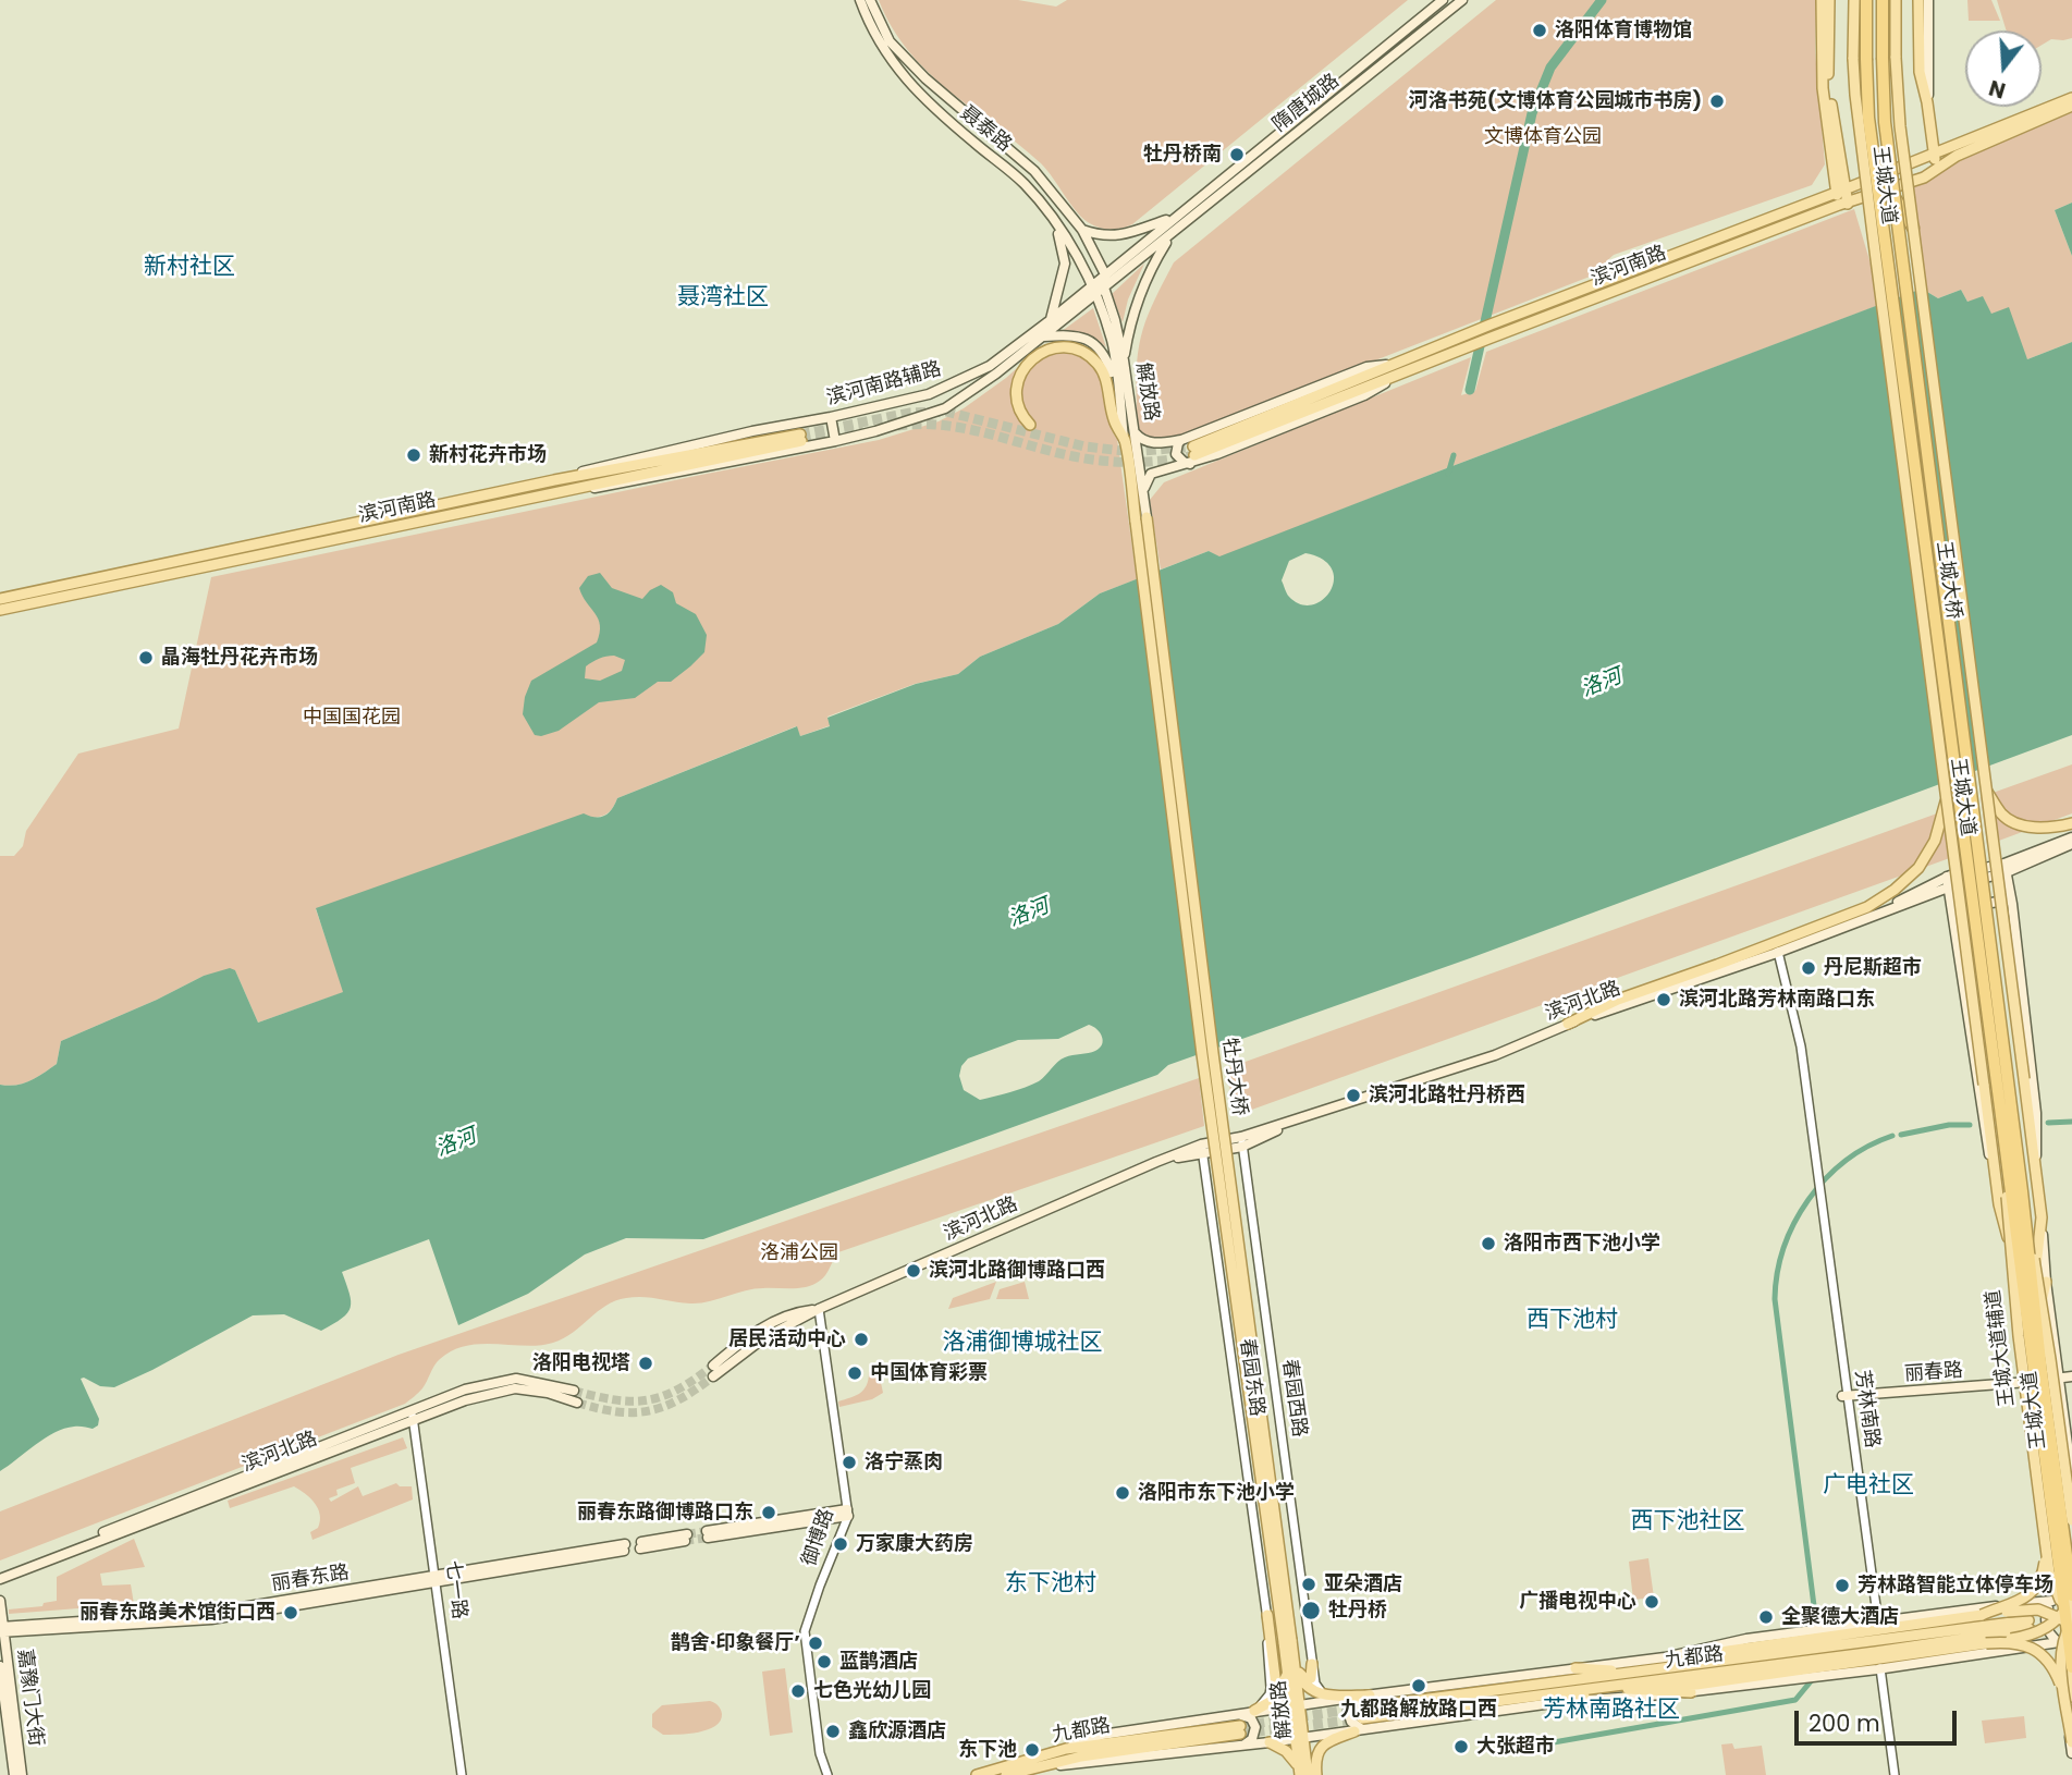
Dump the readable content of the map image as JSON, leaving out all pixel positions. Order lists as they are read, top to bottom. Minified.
{"streets":{"highway":["王城大道","王城大桥"],"main road":["隋唐城路","聂泰路","滨河南路","滨河南路辅路","解放路","滨河北路","牡丹大桥","王城大道辅道","丽春路","丽春东路","九都路","嘉豫门大街"],"street":["春园东路","春园西路","芳林南路","御博路","七一路"]},"crossings":[["隋唐城路","滨河南路辅路"],["聂泰路","滨河南路辅路"],["聂泰路","解放路"],["王城大道","王城大桥"],["王城大道","王城大道辅道"],["王城大道","丽春路"],["王城大道","九都路"],["滨河南路","滨河南路辅路"],["滨河南路辅路","解放路"],["解放路","牡丹大桥"],["解放路","九都路"],["滨河北路","春园东路"],["滨河北路","春园西路"],["滨河北路","芳林南路"],["滨河北路","御博路"],["滨河北路","七一路"],["王城大道辅道","丽春路"],["王城大道辅道","九都路"],["丽春路","芳林南路"],["春园东路","九都路"],["芳林南路","九都路"],["丽春东路","七一路"],["丽春东路","嘉豫门大街"]],"districts":["新村社区","聂湾社区","西下池村","洛浦御博城社区","广电社区","西下池社区","东下池村","芳林南路社区"],"water":["洛河"],"parks":["文博体育公园","中国国花园","洛浦公园"],"places":["洛阳体育博物馆","河洛书苑(文博体育公园城市书房)","牡丹桥南","新村花卉市场","晶海牡丹花卉市场","丹尼斯超市","滨河北路芳林南路口东","滨河北路牡丹桥西","洛阳市西下池小学","滨河北路御博路口西","居民活动中心","洛阳电视塔","中国体育彩票","洛宁蒸肉","洛阳市东下池小学","丽春东路御博路口东","万家康大药房","亚朵酒店","芳林路智能立体停车场","广播电视中心","牡丹桥","丽春东路美术馆街口西","全聚德大酒店","鹊舍·印象餐厅’","蓝鹊酒店","九都路解放路口西","七色光幼儿园","鑫欣源酒店","大张超市","东下池"],"scale_bar":"200 m","north":"bottom"}
